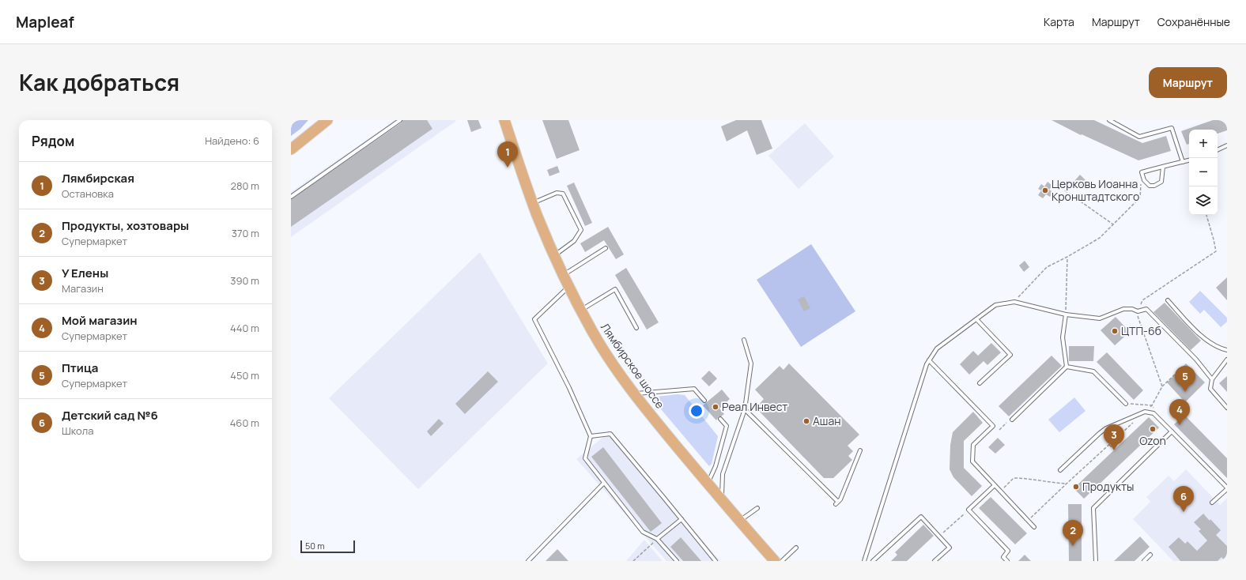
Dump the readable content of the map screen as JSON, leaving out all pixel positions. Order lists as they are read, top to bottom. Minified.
{"streets":{"main road":["Лямбирское шоссе"]},"places":["Церковь Иоанна Кронштадтского","ЦТП-6б","Реал Инвест","Ашан","Ozon","Продукты"],"scale_bar":"50 m","page":{"header":"Mapleaf","nav":["Карта","Маршрут","Сохранённые"],"title":"Как добраться","buttons":"Маршрут","heading":["Рядом","Найдено: 6"],"map_buttons":["+","−"],"pins":["1","5","4","3","6","2"],"list":[{"mark":"1","name":"Лямбирская","note":"Остановка","value":"280 m"},{"mark":"2","name":"Продукты, хозтовары","note":"Супермаркет","value":"370 m"},{"mark":"3","name":"У Елены","note":"Магазин","value":"390 m"},{"mark":"4","name":"Мой магазин","note":"Супермаркет","value":"440 m"},{"mark":"5","name":"Птица","note":"Супермаркет","value":"450 m"},{"mark":"6","name":"Детский сад №6","note":"Школа","value":"460 m"}],"scale":"50 m"}}
